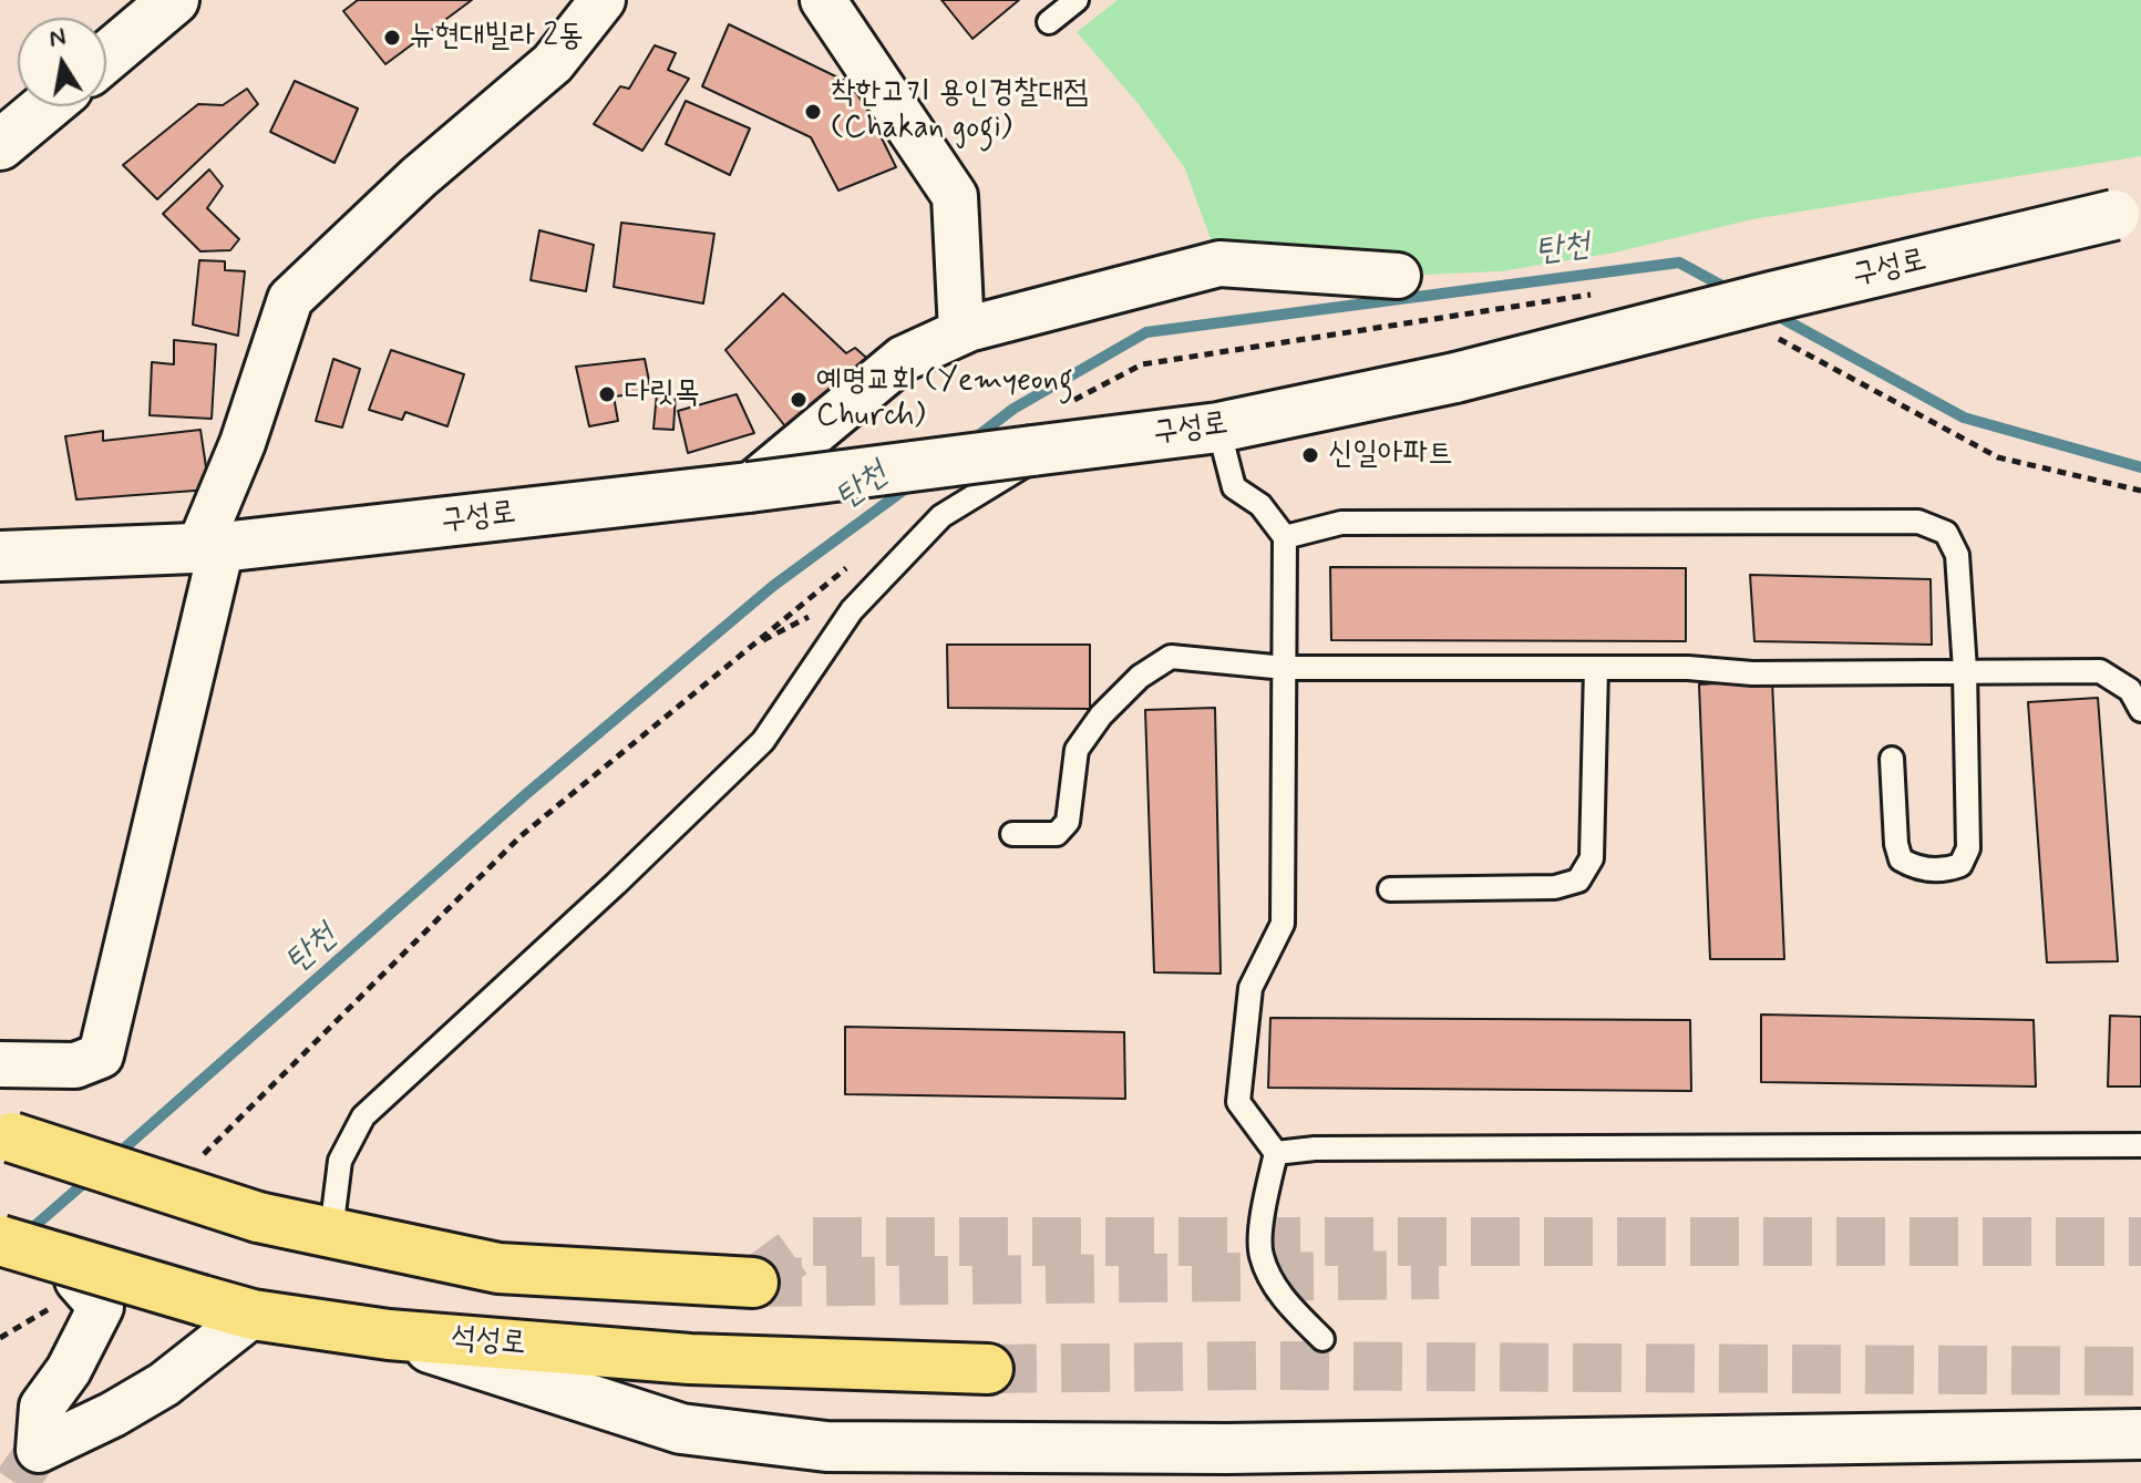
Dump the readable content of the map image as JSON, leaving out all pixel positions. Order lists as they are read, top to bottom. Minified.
{"streets":{"highway":["석성로"],"main road":["구성로"]},"water":["탄천"],"places":["뉴현대빌라 2동","착한고기 용인경찰대점 (Chakan gogi)","다릿목","예명교회 (Yemyeong Church)","신일아파트"],"north":"top"}
